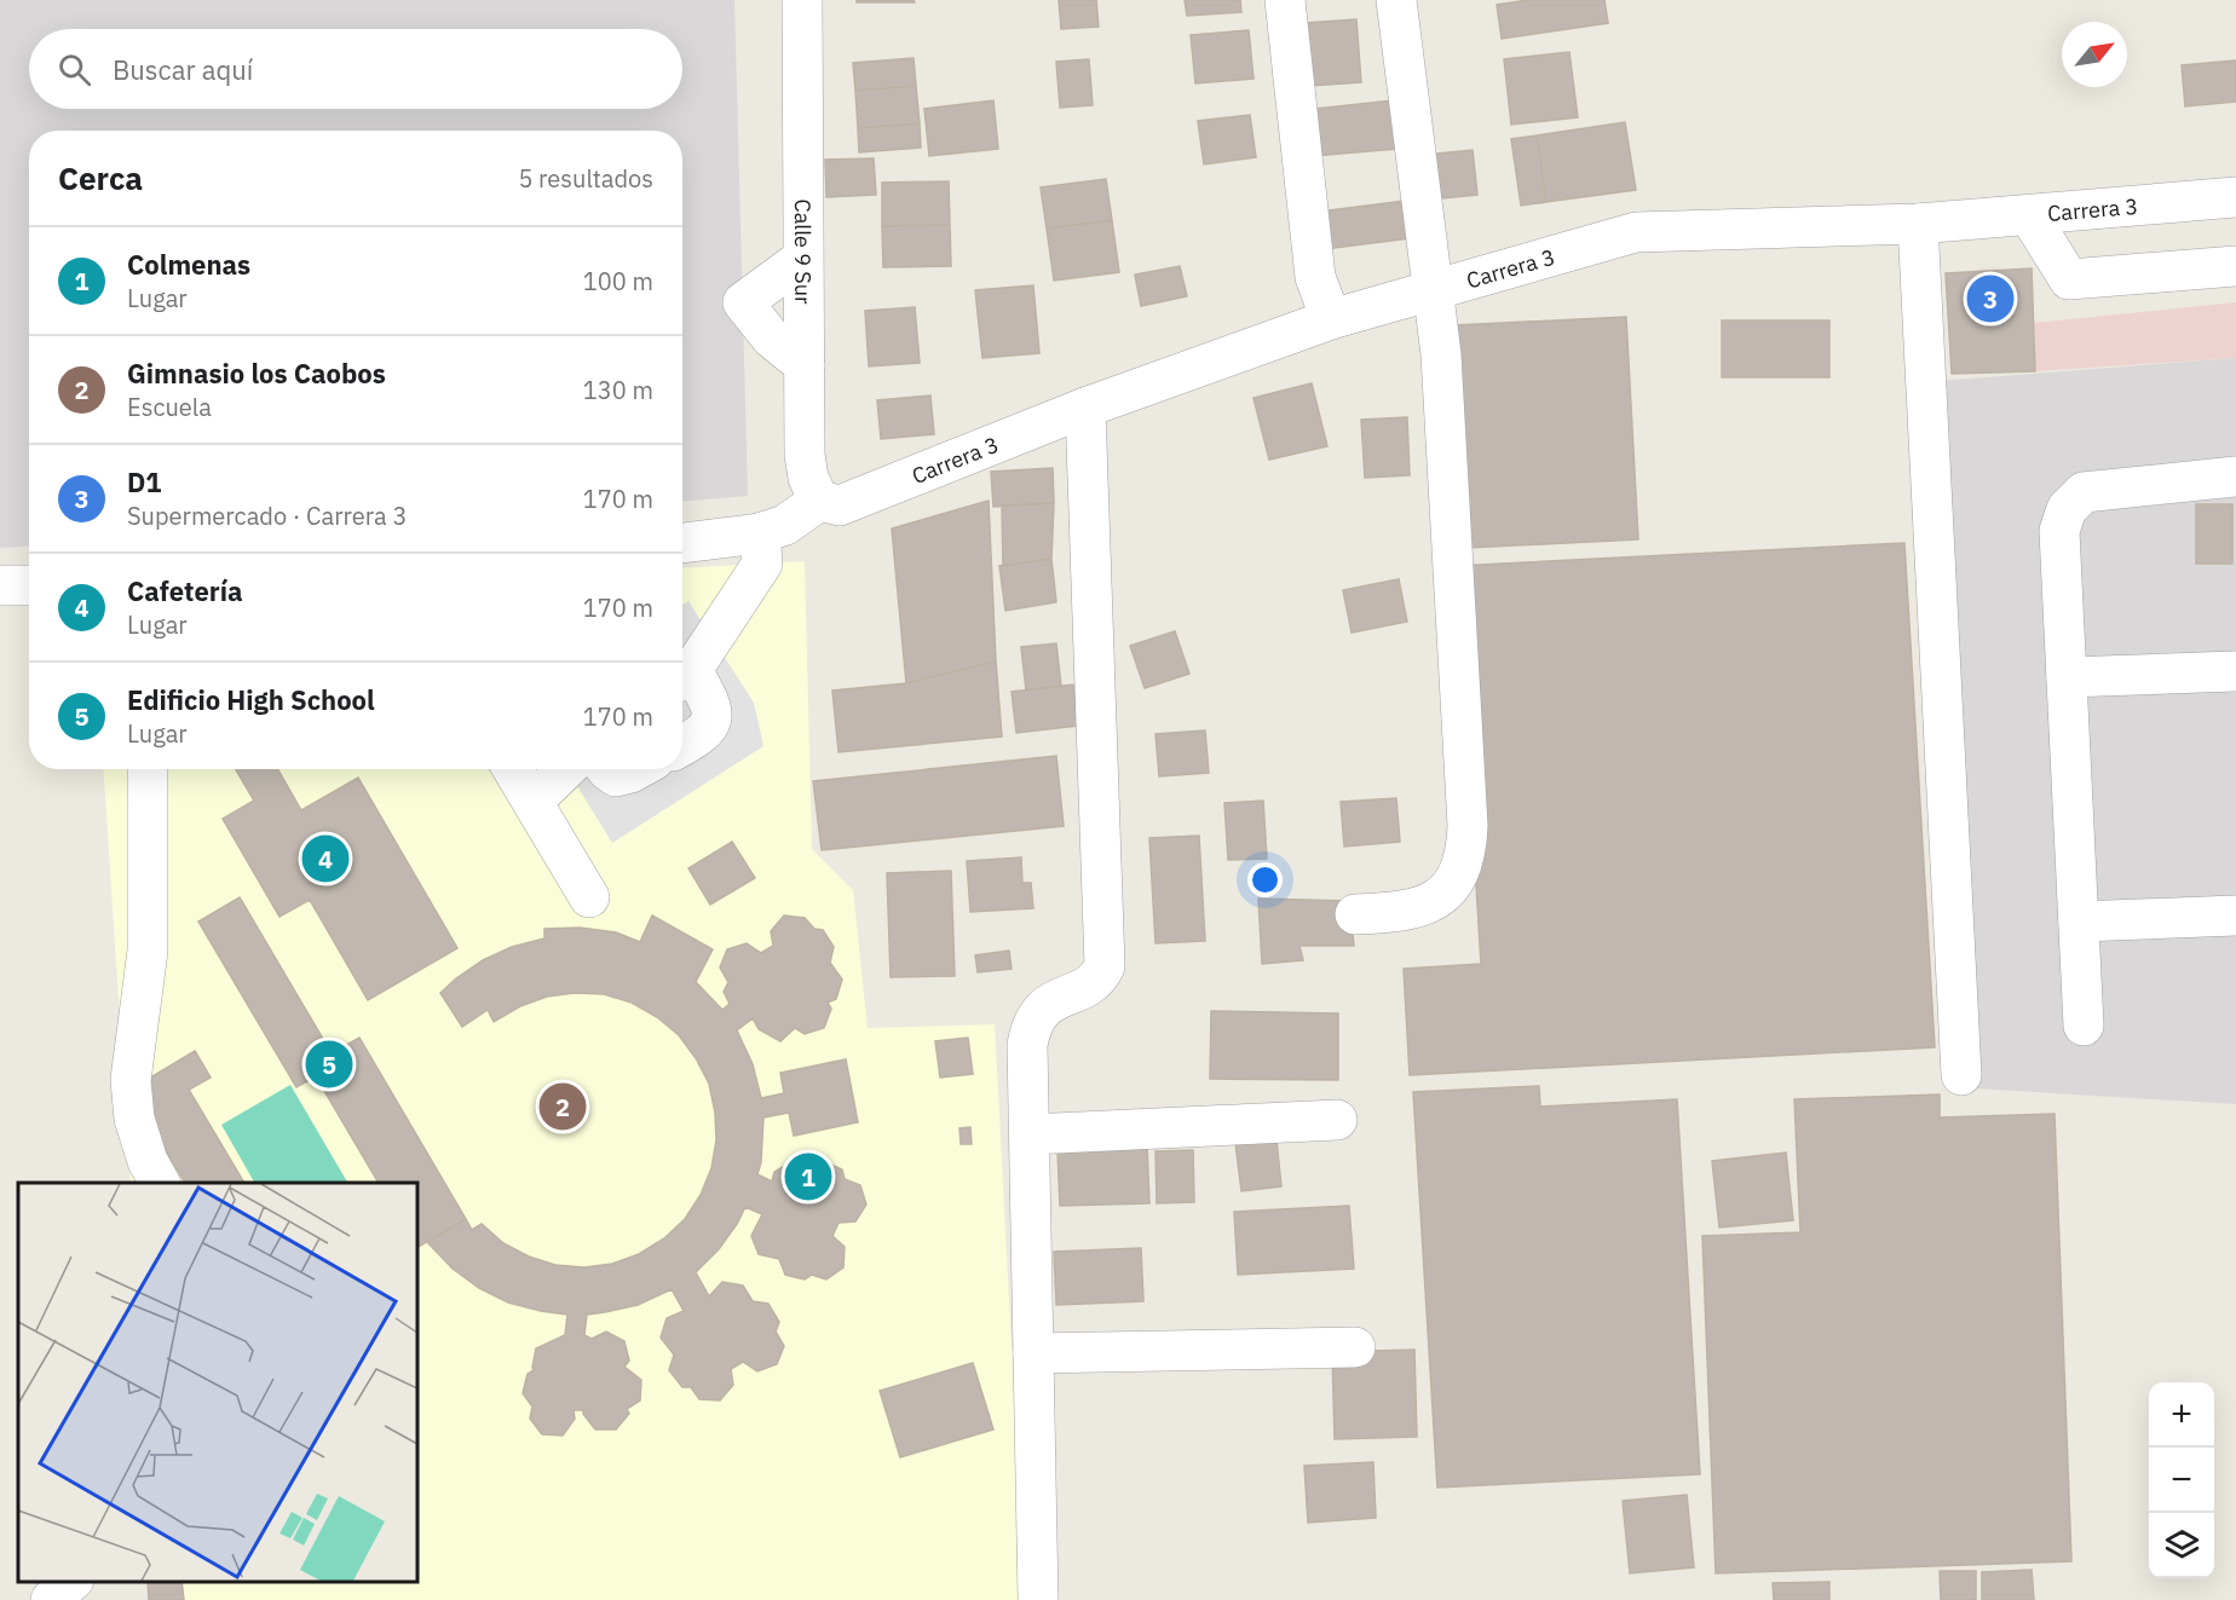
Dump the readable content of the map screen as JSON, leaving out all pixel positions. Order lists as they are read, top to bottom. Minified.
{"streets":{"street":["Carrera 3","Calle 9 Sur"]},"crossings":[["Carrera 3","Calle 9 Sur"]],"north":"top right","page":{"search":"Buscar aquí","heading":["Cerca","5 resultados"],"list":[{"mark":"1","name":"Colmenas","note":"Lugar","value":"100 m"},{"mark":"2","name":"Gimnasio los Caobos","note":"Escuela","value":"130 m"},{"mark":"3","name":"D1","note":"Supermercado · Carrera 3","value":"170 m"},{"mark":"4","name":"Cafetería","note":"Lugar","value":"170 m"},{"mark":"5","name":"Edificio High School","note":"Lugar","value":"170 m"}],"pins":["3","4","5","2","1"],"map_buttons":["+","−"]}}
